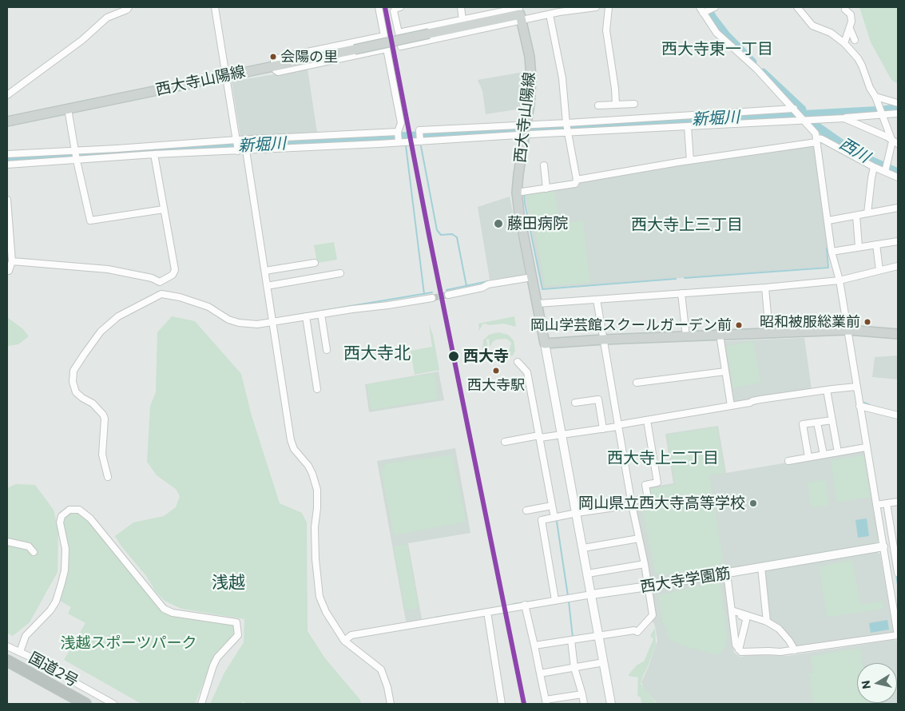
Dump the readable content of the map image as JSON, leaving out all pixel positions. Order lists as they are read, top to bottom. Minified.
{"streets":{"highway":["国道2号"],"main road":["西大寺山陽線"],"street":["西大寺学園筋"]},"districts":["西大寺東一丁目","西大寺上三丁目","西大寺北","西大寺上二丁目","浅越"],"water":["新堀川","西川"],"parks":["浅越スポーツパーク"],"places":["会陽の里","藤田病院","昭和被服総業前","岡山学芸館スクールガーデン前","西大寺","西大寺駅","岡山県立西大寺高等学校"],"lines":["transit line N"],"north":"left"}
